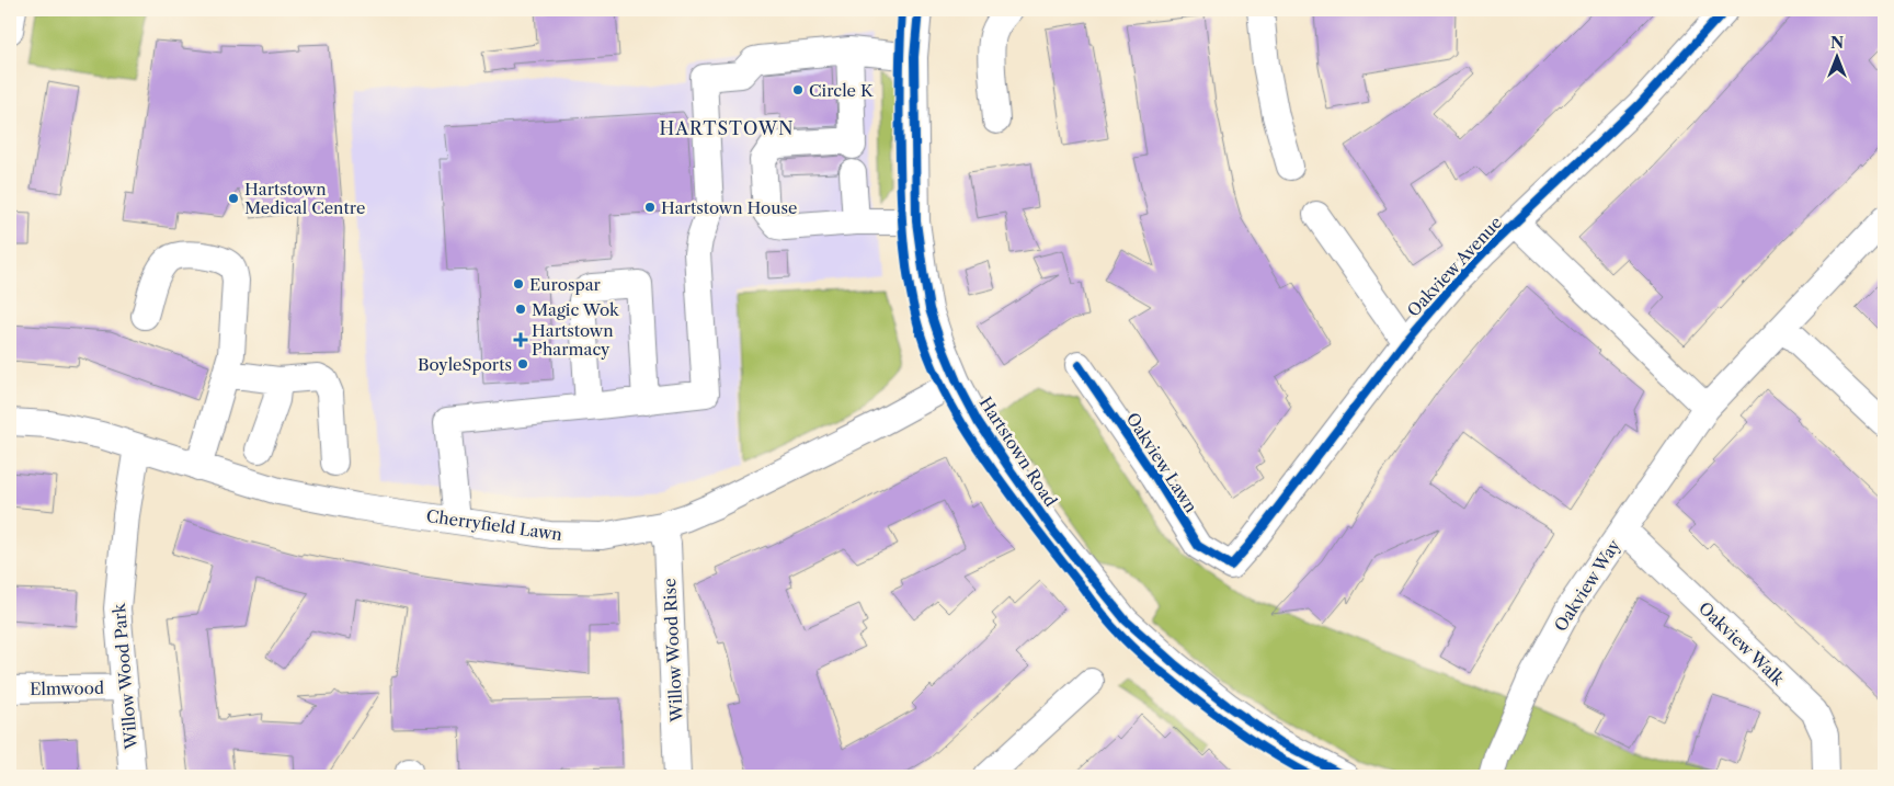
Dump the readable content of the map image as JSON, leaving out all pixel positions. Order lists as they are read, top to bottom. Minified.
{"streets":{"street":["Oakview Avenue","Hartstown Road","Oakview Lawn","Cherryfield Lawn","Oakview Way","Oakview Walk","Willow Wood Rise","Willow Wood Park","Elmwood"]},"crossings":[["Oakview Avenue","Oakview Lawn"],["Hartstown Road","Cherryfield Lawn"],["Cherryfield Lawn","Willow Wood Rise"],["Cherryfield Lawn","Willow Wood Park"],["Oakview Way","Oakview Walk"],["Willow Wood Park","Elmwood"]],"districts":["HARTSTOWN"],"places":{"other":["Circle K","Hartstown Medical Centre","Hartstown House","Eurospar","Magic Wok","BoyleSports"],"health":["Hartstown Pharmacy"]},"north":"top"}
